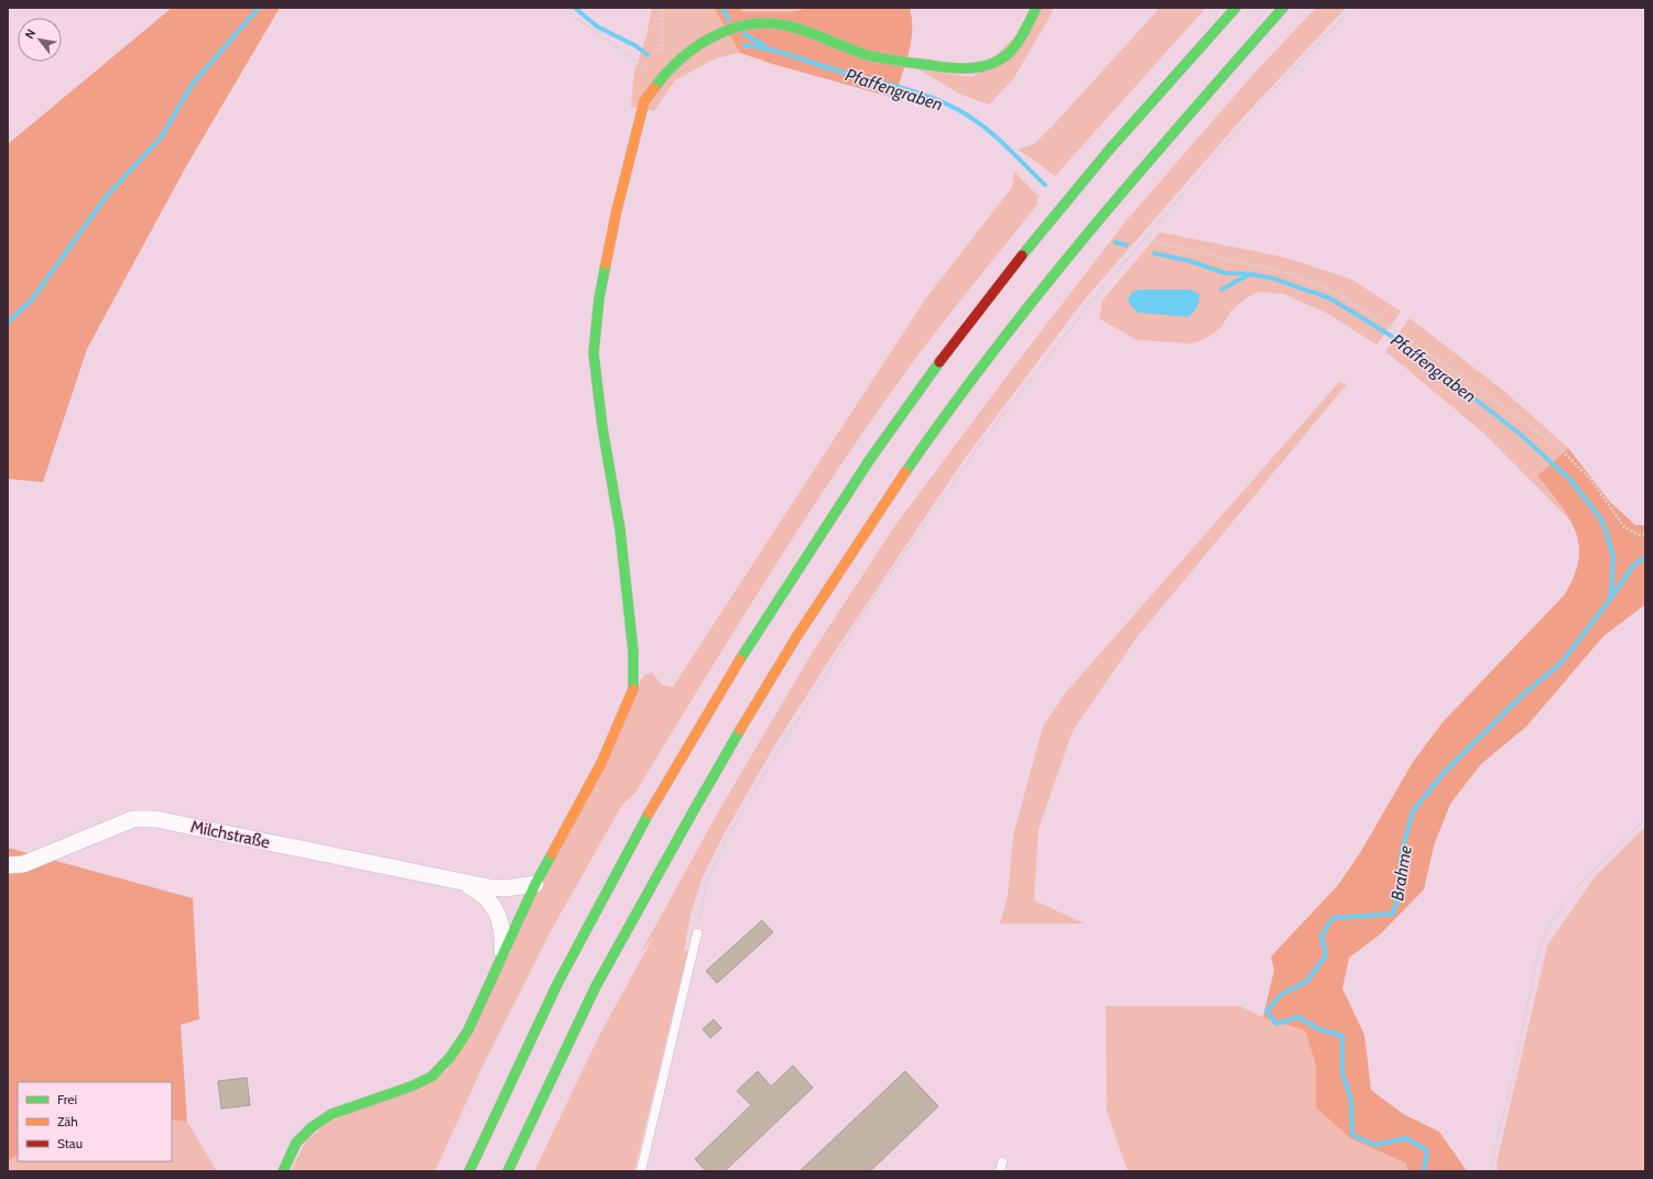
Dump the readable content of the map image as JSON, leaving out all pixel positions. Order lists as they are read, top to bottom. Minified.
{"streets":{"street":["Milchstraße"]},"water":["Pfaffengraben","Brahme"],"legend":["Frei","Zäh","Stau"],"north":"top left"}
